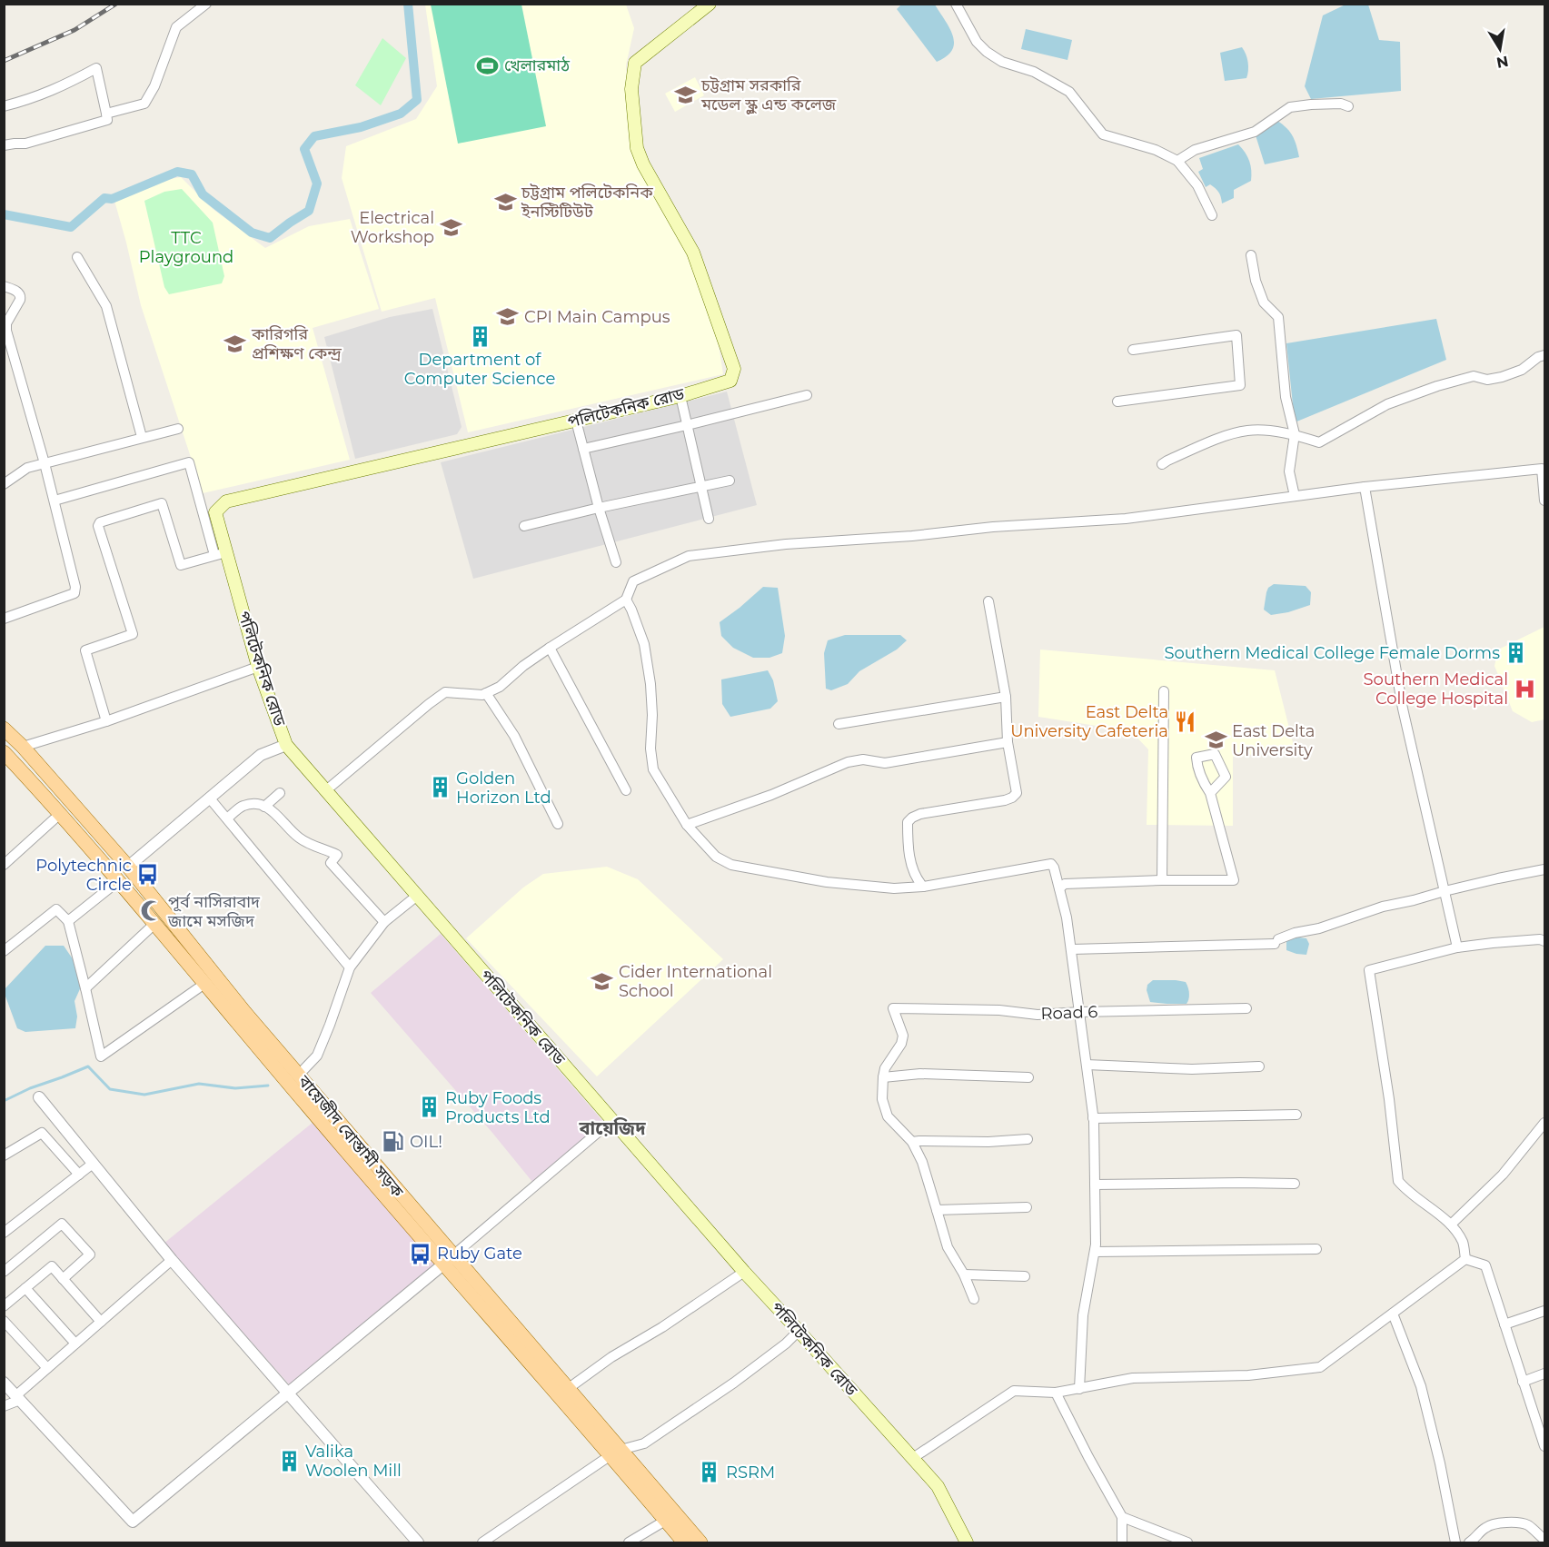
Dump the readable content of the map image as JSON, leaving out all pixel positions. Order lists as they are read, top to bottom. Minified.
{"streets":{"main road":["পলিটেকনিক রোড","বায়েজীদ বোস্তামী সড়ক"],"street":["Road 6"]},"districts":["বায়েজিদ"],"parks":["TTC Playground"],"places":{"sports":["খেলারমাঠ"],"school or university":["চট্টগ্রাম সরকারি মডেল স্কুল এন্ড কলেজ","চট্টগ্রাম পলিটেকনিক ইনস্টিটিউট","Electrical Workshop","CPI Main Campus","কারিগরি প্রশিক্ষণ কেন্দ্র","East Delta University","Cider International School"],"building":["Department of Computer Science","Southern Medical College Female Dorms","Golden Horizon Ltd","Ruby Foods Products Ltd","Valika Woolen Mill","RSRM"],"hospital":["Southern Medical College Hospital"],"restaurant":["East Delta University Cafeteria"],"bus stop":["Polytechnic Circle","Ruby Gate"],"mosque":["পূর্ব নাসিরাবাদ জামে মসজিদ"],"fuel station":["OIL!"]},"north":"bottom"}
